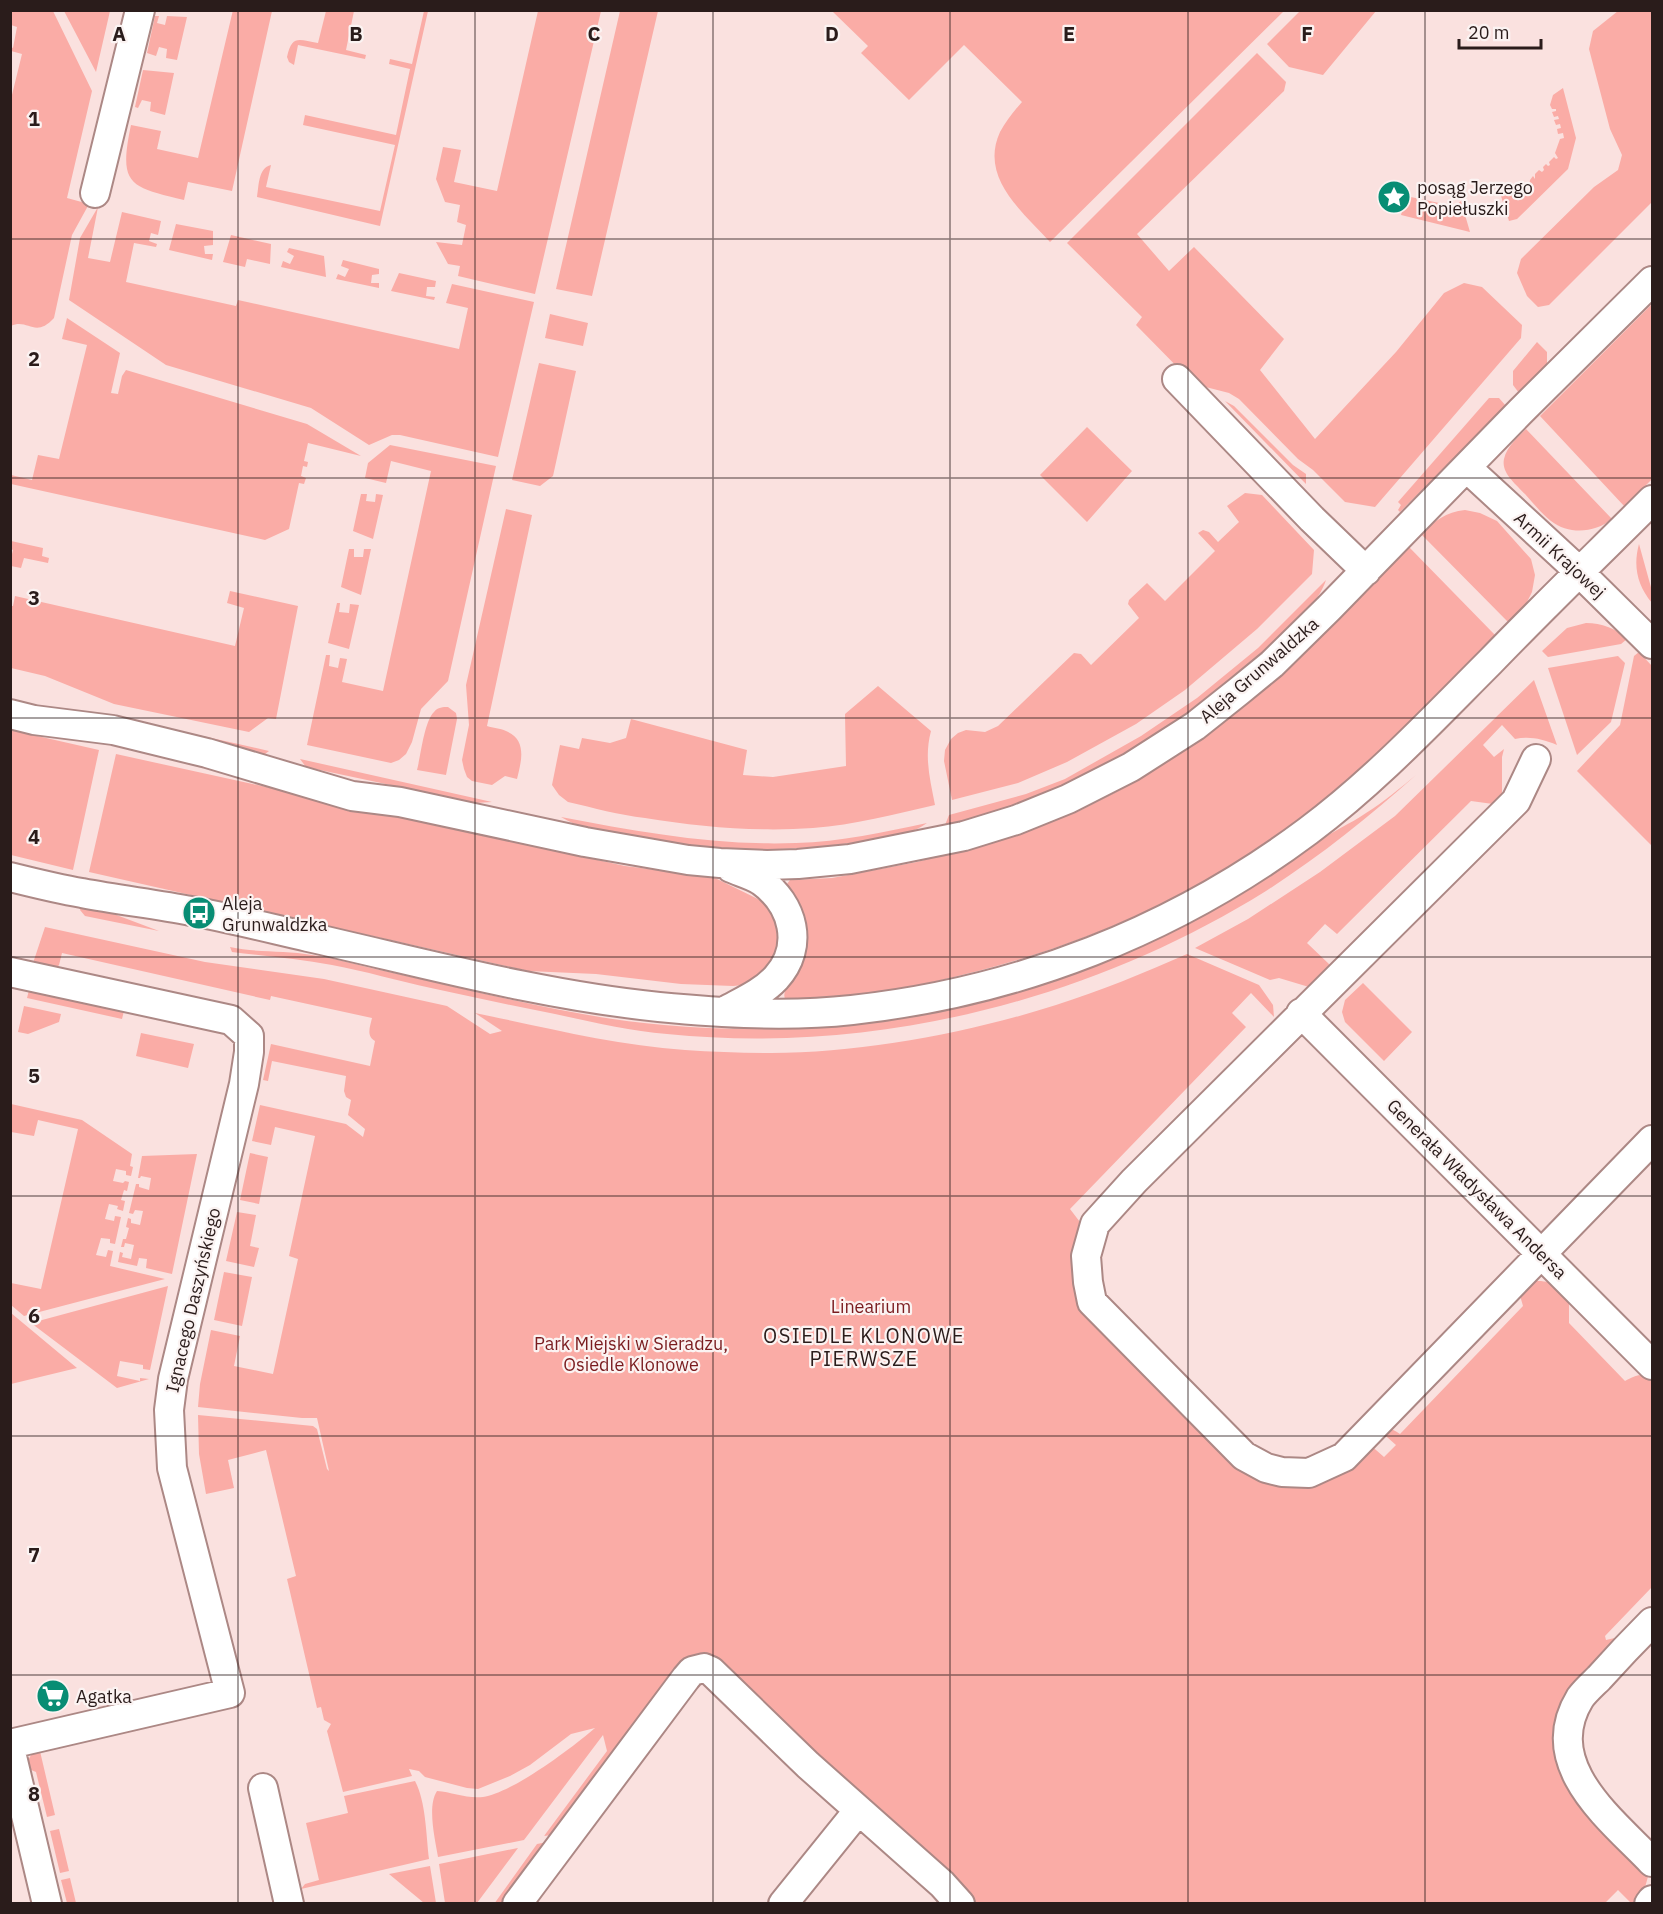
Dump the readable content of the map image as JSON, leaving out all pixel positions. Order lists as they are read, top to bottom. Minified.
{"streets":{"street":["Armii Krajowej","Aleja Grunwaldzka","Generała Władysława Andersa","Ignacego Daszyńskiego"]},"crossings":[["Armii Krajowej","Aleja Grunwaldzka"]],"districts":["OSIEDLE KLONOWE PIERWSZE"],"parks":["Linearium","Park Miejski w Sieradzu, Osiedle Klonowe"],"places":{"place":["posąg Jerzego Popiełuszki"],"bus stop":["Aleja Grunwaldzka"],"supermarket":["Agatka"]},"scale_bar":"20 m","grid":{"columns":["A","B","C","D","E","F"],"rows":["1","2","3","4","5","6","7","8"]}}
